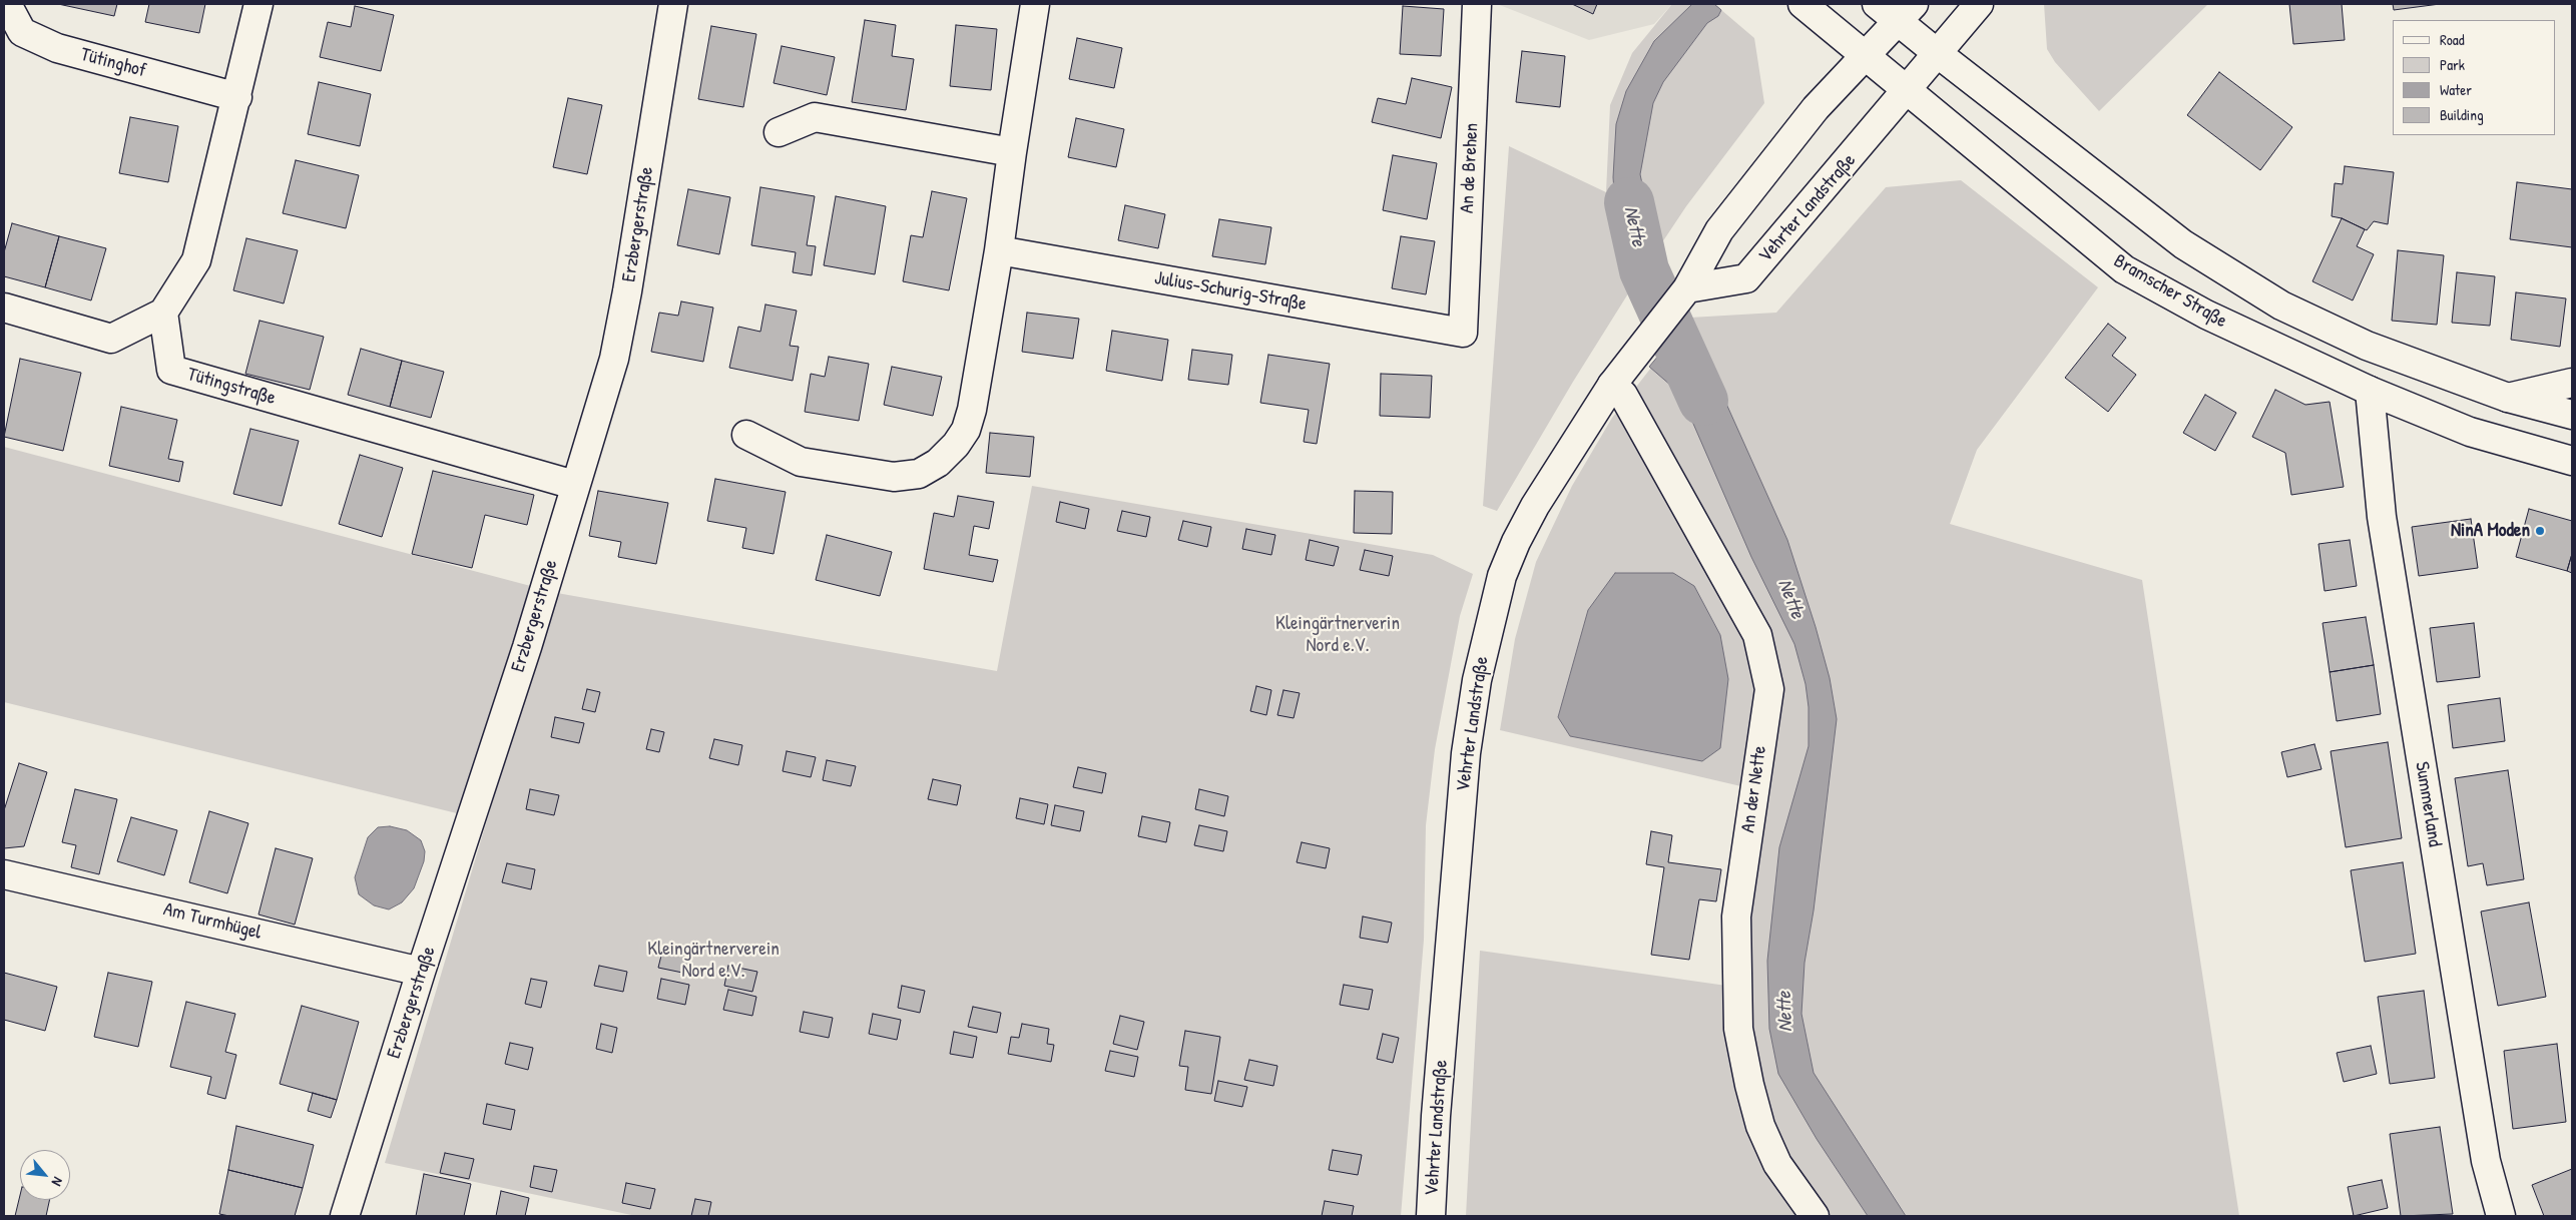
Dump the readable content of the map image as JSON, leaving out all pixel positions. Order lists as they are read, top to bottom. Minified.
{"streets":{"street":["Tütinghof","An de Brehen","Vehrter Landstraße","Erzbergerstraße","Julius-Schurig-Straße","Bramscher Straße","Tütingstraße","An der Nette","Summerland","Am Turmhügel"]},"crossings":[["An de Brehen","Julius-Schurig-Straße"],["Vehrter Landstraße","Bramscher Straße"],["Vehrter Landstraße","An der Nette"],["Erzbergerstraße","Tütingstraße"],["Erzbergerstraße","Am Turmhügel"],["Bramscher Straße","Summerland"]],"water":["Nette"],"parks":["Kleingärtnerverin Nord e.V.","Kleingärtnerverein Nord e.V."],"places":["NinA Moden"],"legend":["Road","Park","Water","Building"],"north":"bottom right"}
